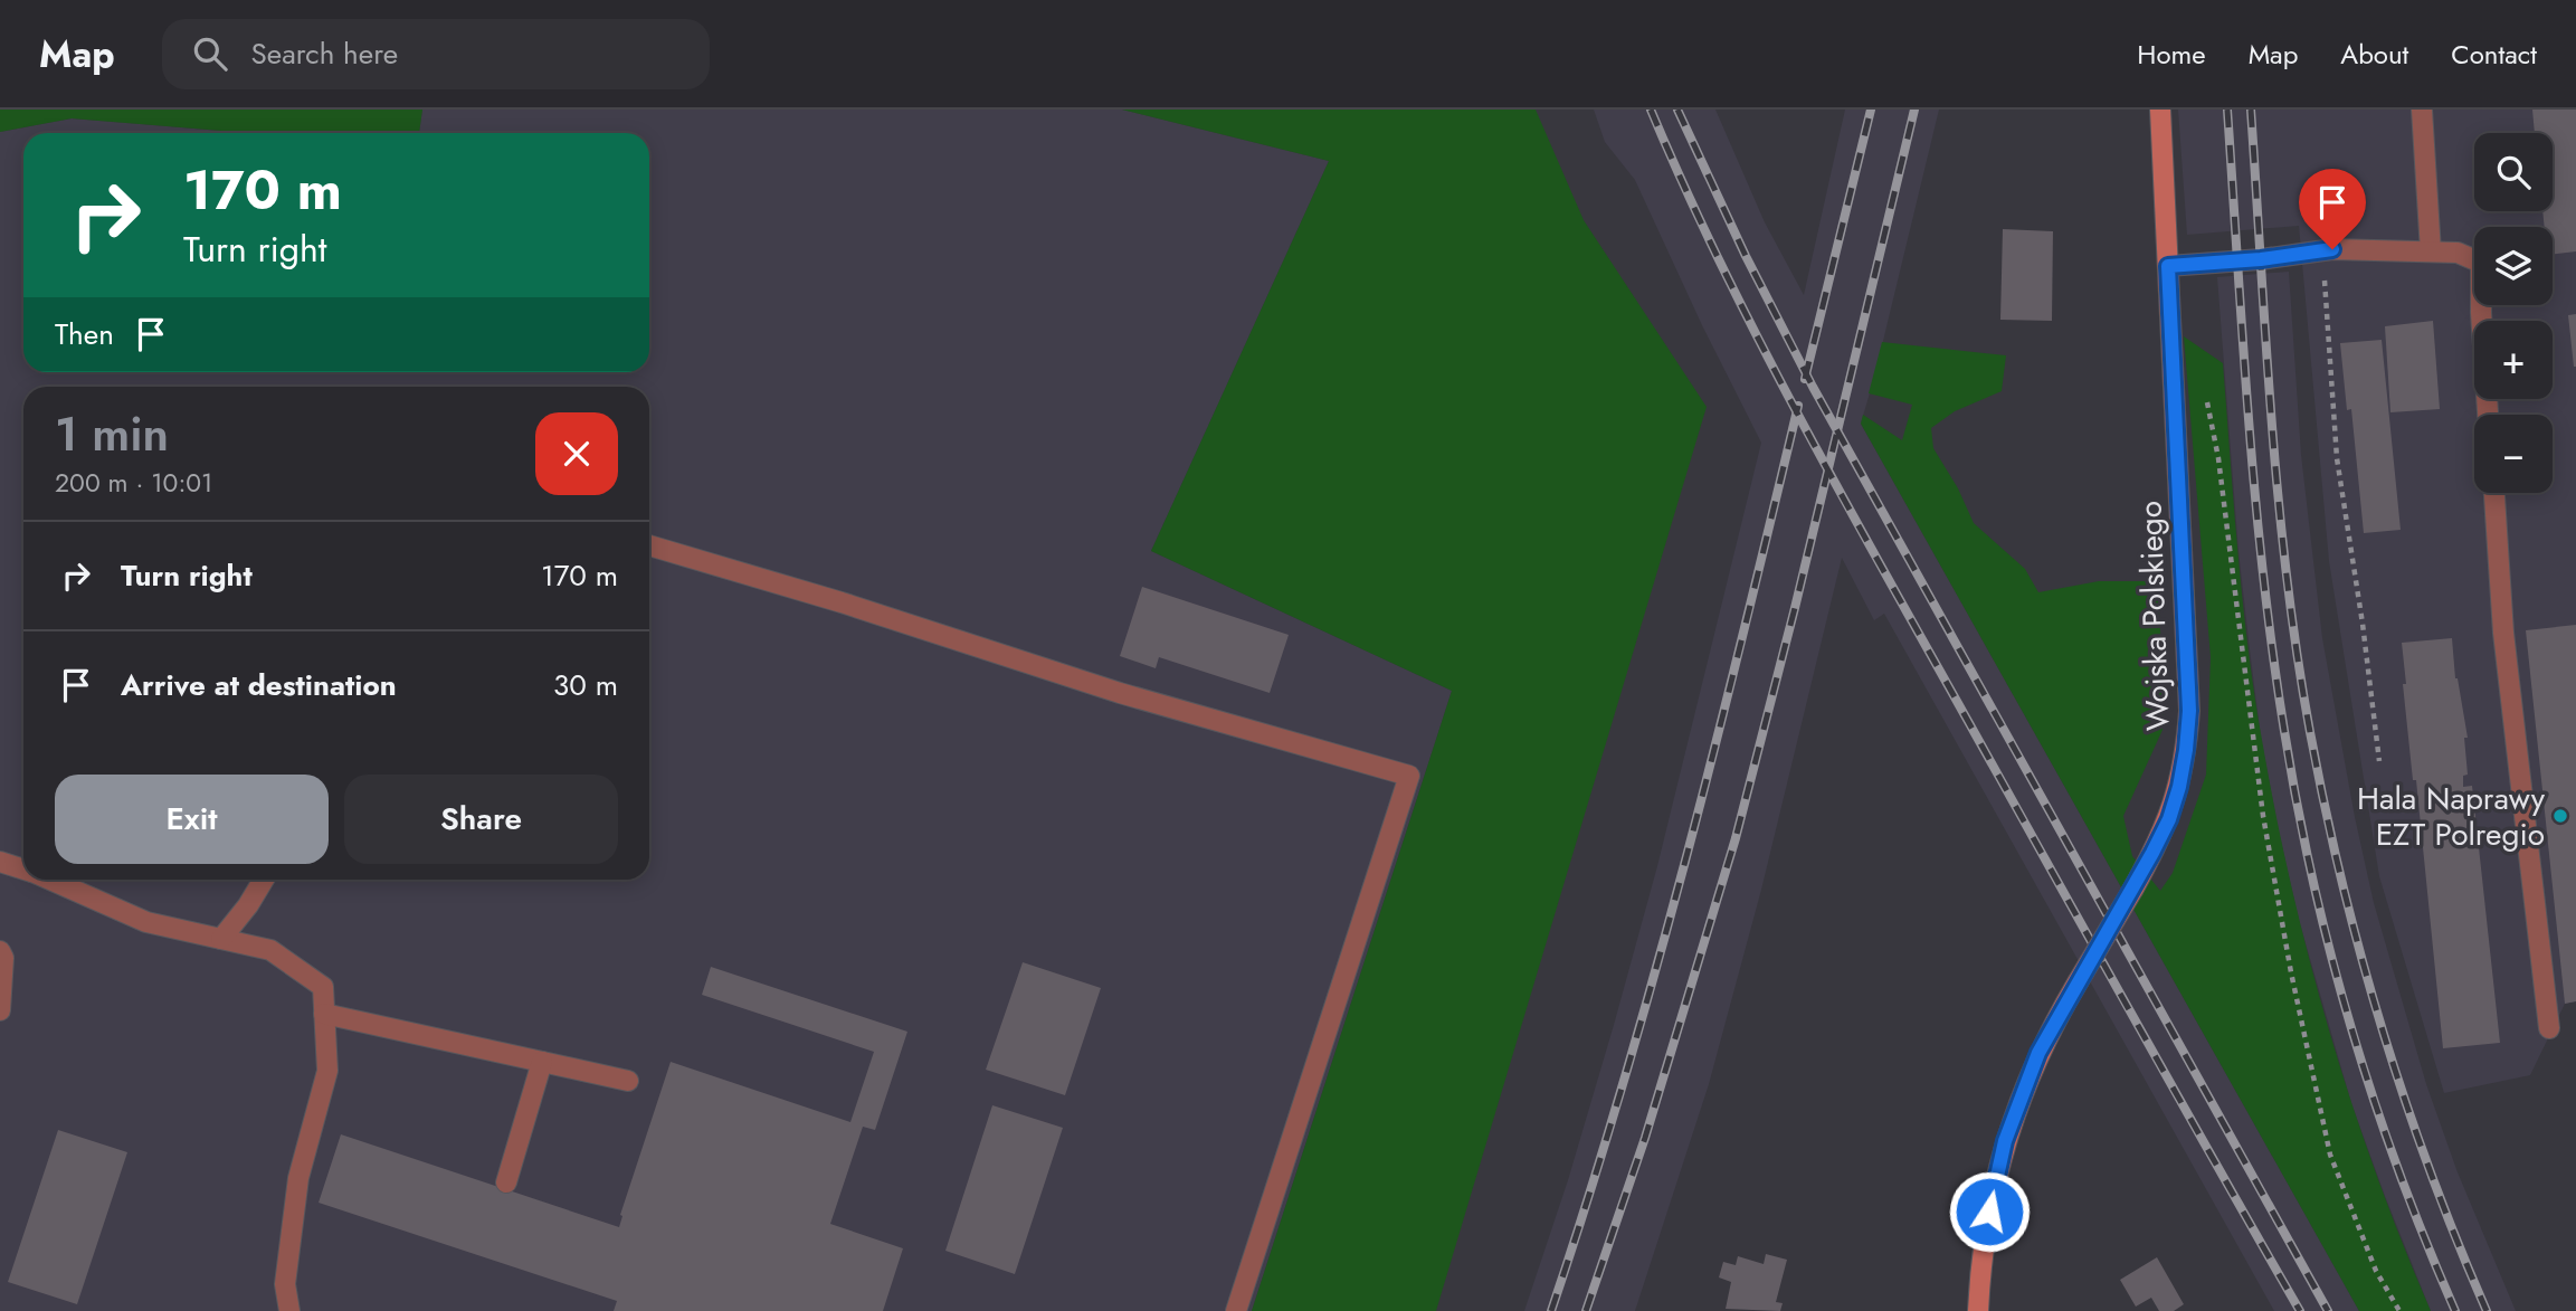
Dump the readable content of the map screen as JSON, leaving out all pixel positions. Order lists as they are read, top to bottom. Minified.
{"streets":{"street":["Wojska Polskiego"]},"places":["Hala Naprawy EZT Polregio"],"page":{"header":"Map","search":"Search here","nav":["Home","Map","About","Contact"],"map_buttons":["+","−"],"turn":["170 m","Turn right"],"then":"Then","heading":["1 min","200 m · 10:01"],"list":[{"name":"Turn right","value":"170 m"},{"name":"Arrive at destination","value":"30 m"}],"buttons":["Exit","Share"]}}
